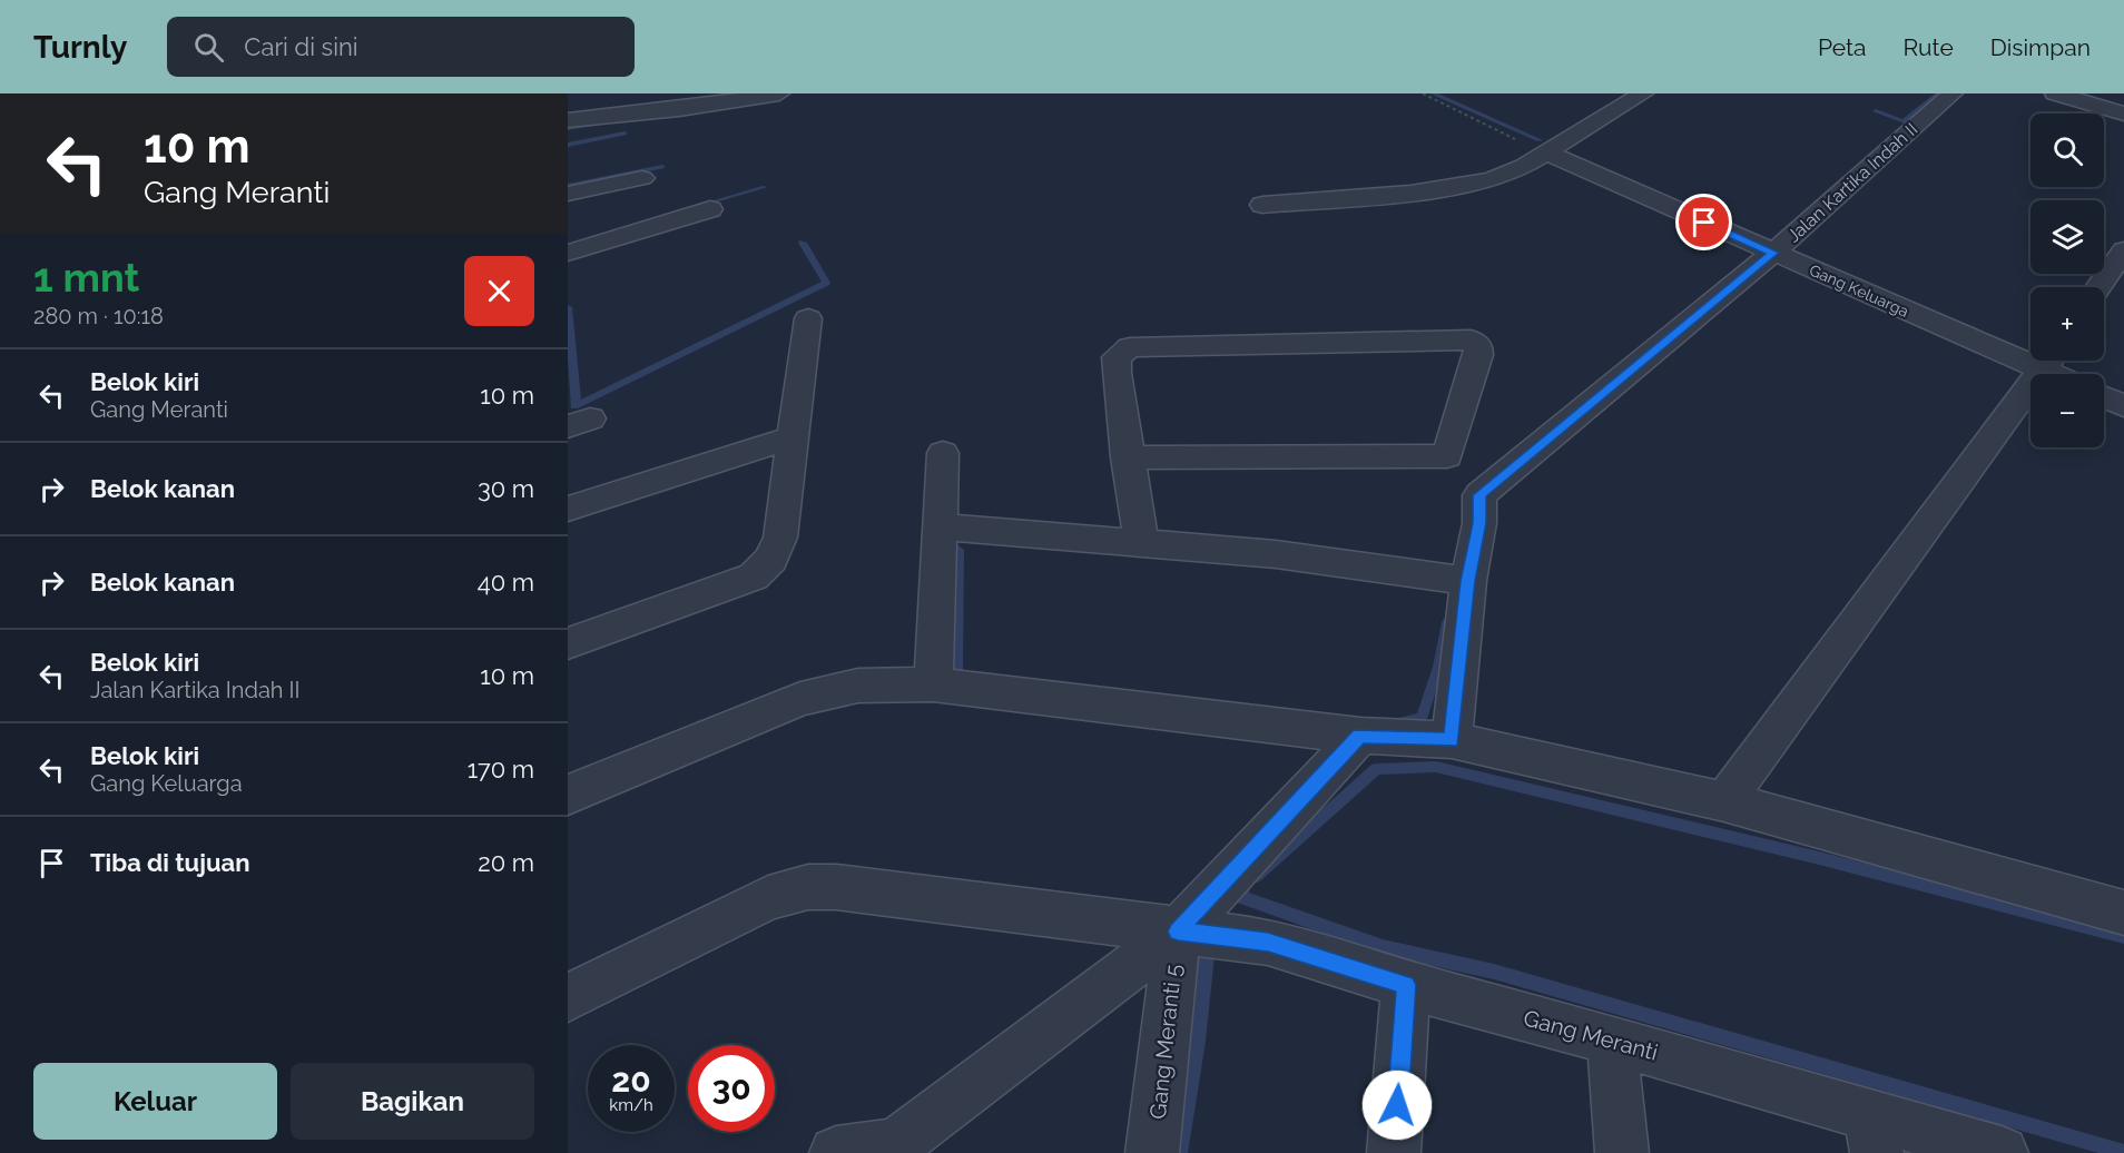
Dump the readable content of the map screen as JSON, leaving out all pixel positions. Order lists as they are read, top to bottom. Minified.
{"streets":{"street":["Jalan Kartika Indah II","Gang Keluarga","Gang Meranti","Gang Meranti 5"]},"crossings":[["Jalan Kartika Indah II","Gang Keluarga"],["Gang Meranti","Gang Meranti 5"]],"page":{"header":"Turnly","search":"Cari di sini","nav":["Peta","Rute","Disimpan"],"turn":["10 m","Gang Meranti"],"map_buttons":["+","−"],"heading":["1 mnt","280 m · 10:18"],"list":[{"name":"Belok kiri","note":"Gang Meranti","value":"10 m"},{"name":"Belok kanan","value":"30 m"},{"name":"Belok kanan","value":"40 m"},{"name":"Belok kiri","note":"Jalan Kartika Indah II","value":"10 m"},{"name":"Belok kiri","note":"Gang Keluarga","value":"170 m"},{"name":"Tiba di tujuan","value":"20 m"}],"speed":"20 km/h","limit":"30","buttons":["Keluar","Bagikan"]}}
